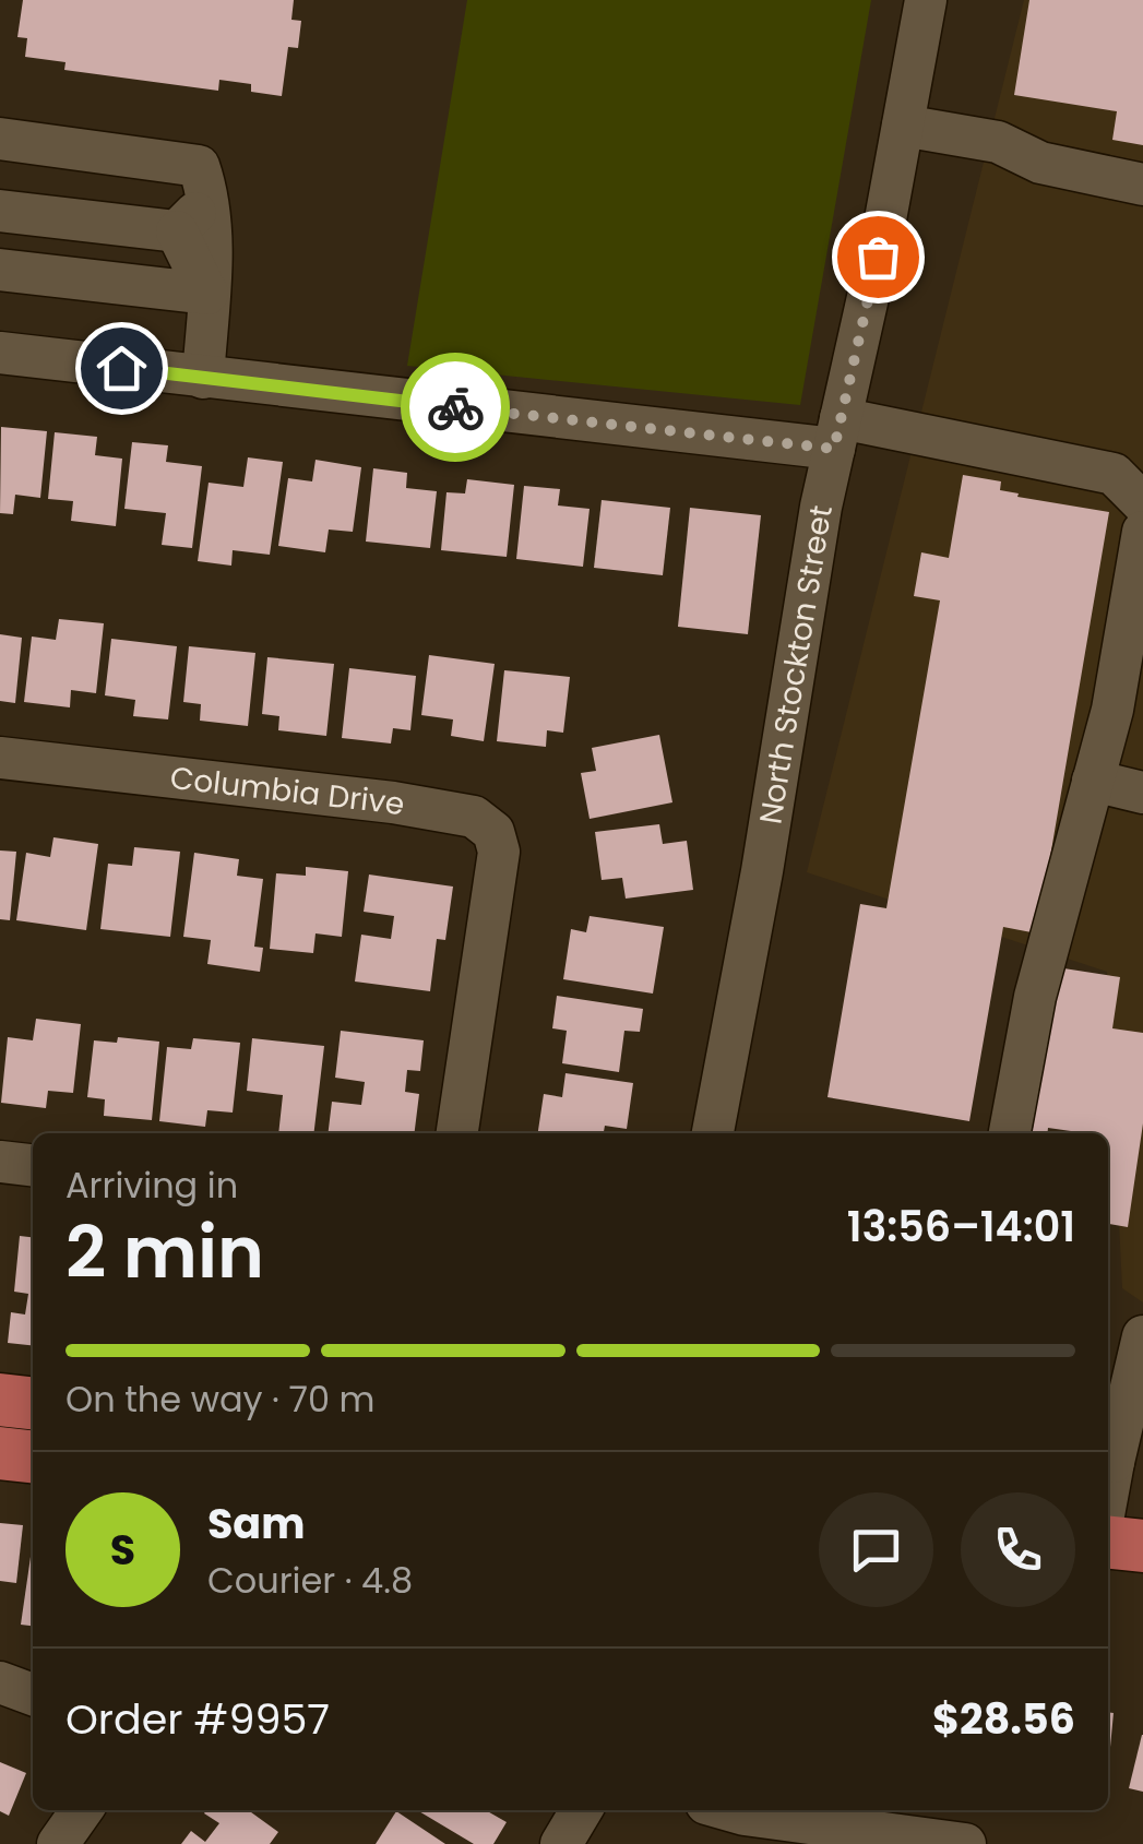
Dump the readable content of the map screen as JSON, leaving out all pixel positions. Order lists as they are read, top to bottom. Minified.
{"streets":{"street":["North Stockton Street","Columbia Drive"]},"page":{"heading":["2 min","Arriving in","13:56–14:01"],"panel":["Sam","Courier · 4.8","Order #9957","$28.56"],"bar":"On the way · 70 m","round":"S"}}
